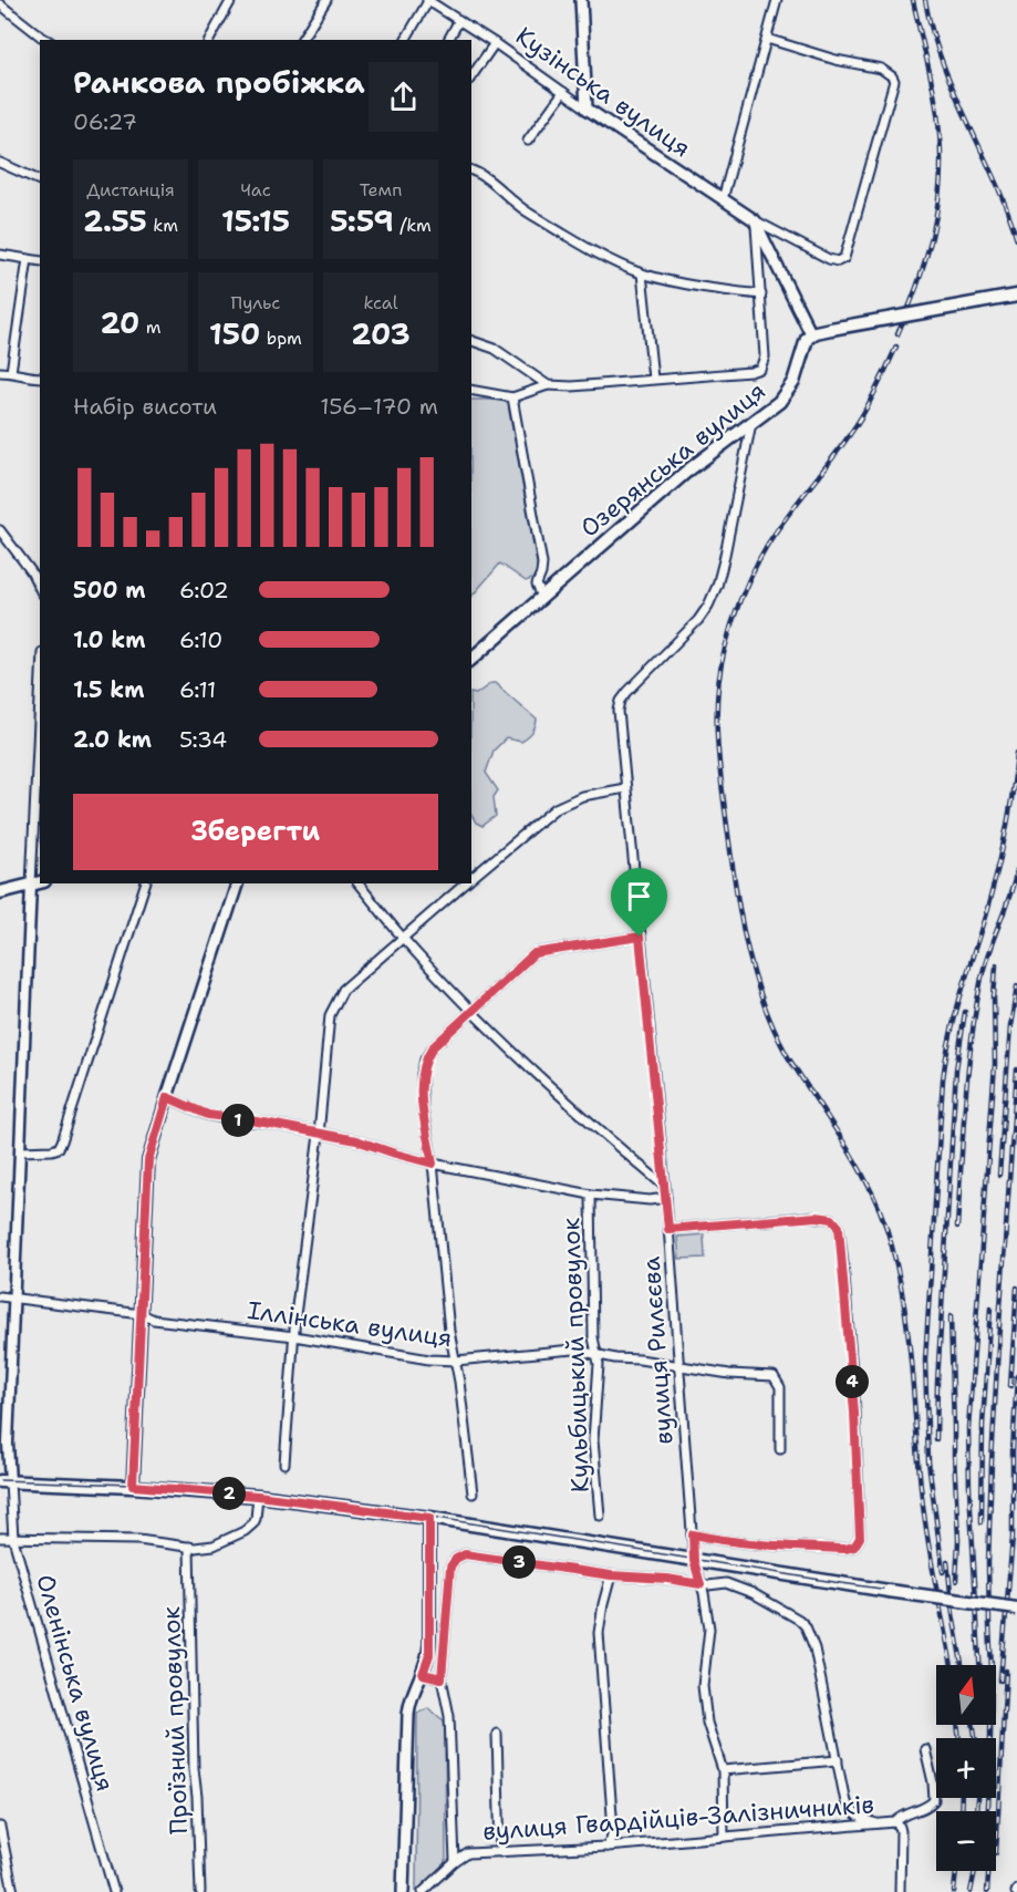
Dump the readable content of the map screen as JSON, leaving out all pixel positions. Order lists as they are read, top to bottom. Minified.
{"streets":{"main road":["Кузінська вулиця","Озерянська вулиця"],"street":["Іллінська вулиця","вулиця Рилєєва","Кульбицький провулок","Оленінська вулиця","Проїзний провулок","вулиця Гвардійців-Залізничників"]},"crossings":[["Озерянська вулиця","вулиця Рилєєва"],["Іллінська вулиця","вулиця Рилєєва"],["Іллінська вулиця","Кульбицький провулок"],["вулиця Рилєєва","вулиця Гвардійців-Залізничників"]],"north":"top","page":{"heading":["Ранкова пробіжка","06:27"],"stats":[["Дистанція","2.55 km"],["Час","15:15"],["Темп","5:59 /km"],["20 m"],["Пульс","150 bpm"],["kcal","203"]],"chart":["Набір висоти","156–170 m"],"list":[{"name":"500 m","note":"6:02"},{"name":"1.0 km","note":"6:10"},{"name":"1.5 km","note":"6:11"},{"name":"2.0 km","note":"5:34"}],"buttons":"Зберегти","pins":["1","4","2","3"],"map_buttons":["+","−"]}}
